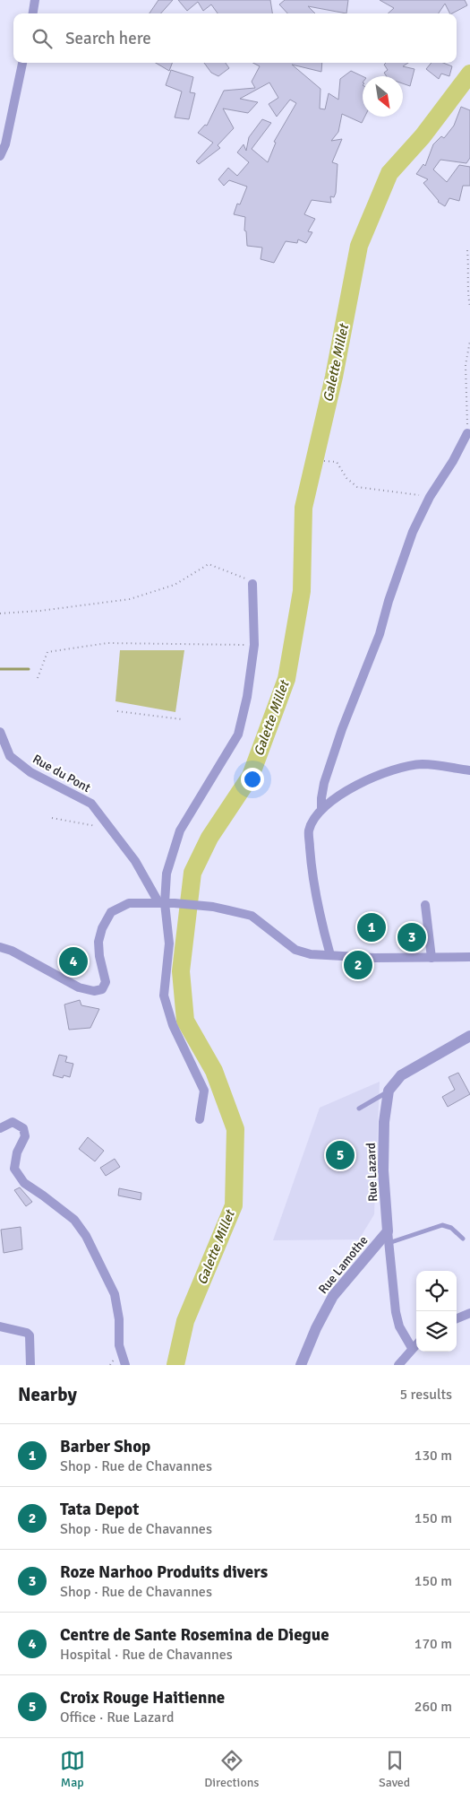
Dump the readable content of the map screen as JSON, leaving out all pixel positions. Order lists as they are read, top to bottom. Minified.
{"streets":{"street":["Rue du Pont","Rue Lazard","Rue Lamothe"]},"crossings":[["Rue Lazard","Rue Lamothe"]],"water":["Galette Millet"],"north":"bottom right","page":{"search":"Search here","pins":["1","3","4","2","5"],"heading":["Nearby","5 results"],"list":[{"mark":"1","name":"Barber Shop","note":"Shop · Rue de Chavannes","value":"130 m"},{"mark":"2","name":"Tata Depot","note":"Shop · Rue de Chavannes","value":"150 m"},{"mark":"3","name":"Roze Narhoo Produits divers","note":"Shop · Rue de Chavannes","value":"150 m"},{"mark":"4","name":"Centre de Sante Rosemina de Diegue","note":"Hospital · Rue de Chavannes","value":"170 m"},{"mark":"5","name":"Croix Rouge Haitienne","note":"Office · Rue Lazard","value":"260 m"}],"nav":["Map","Directions","Saved"]}}
